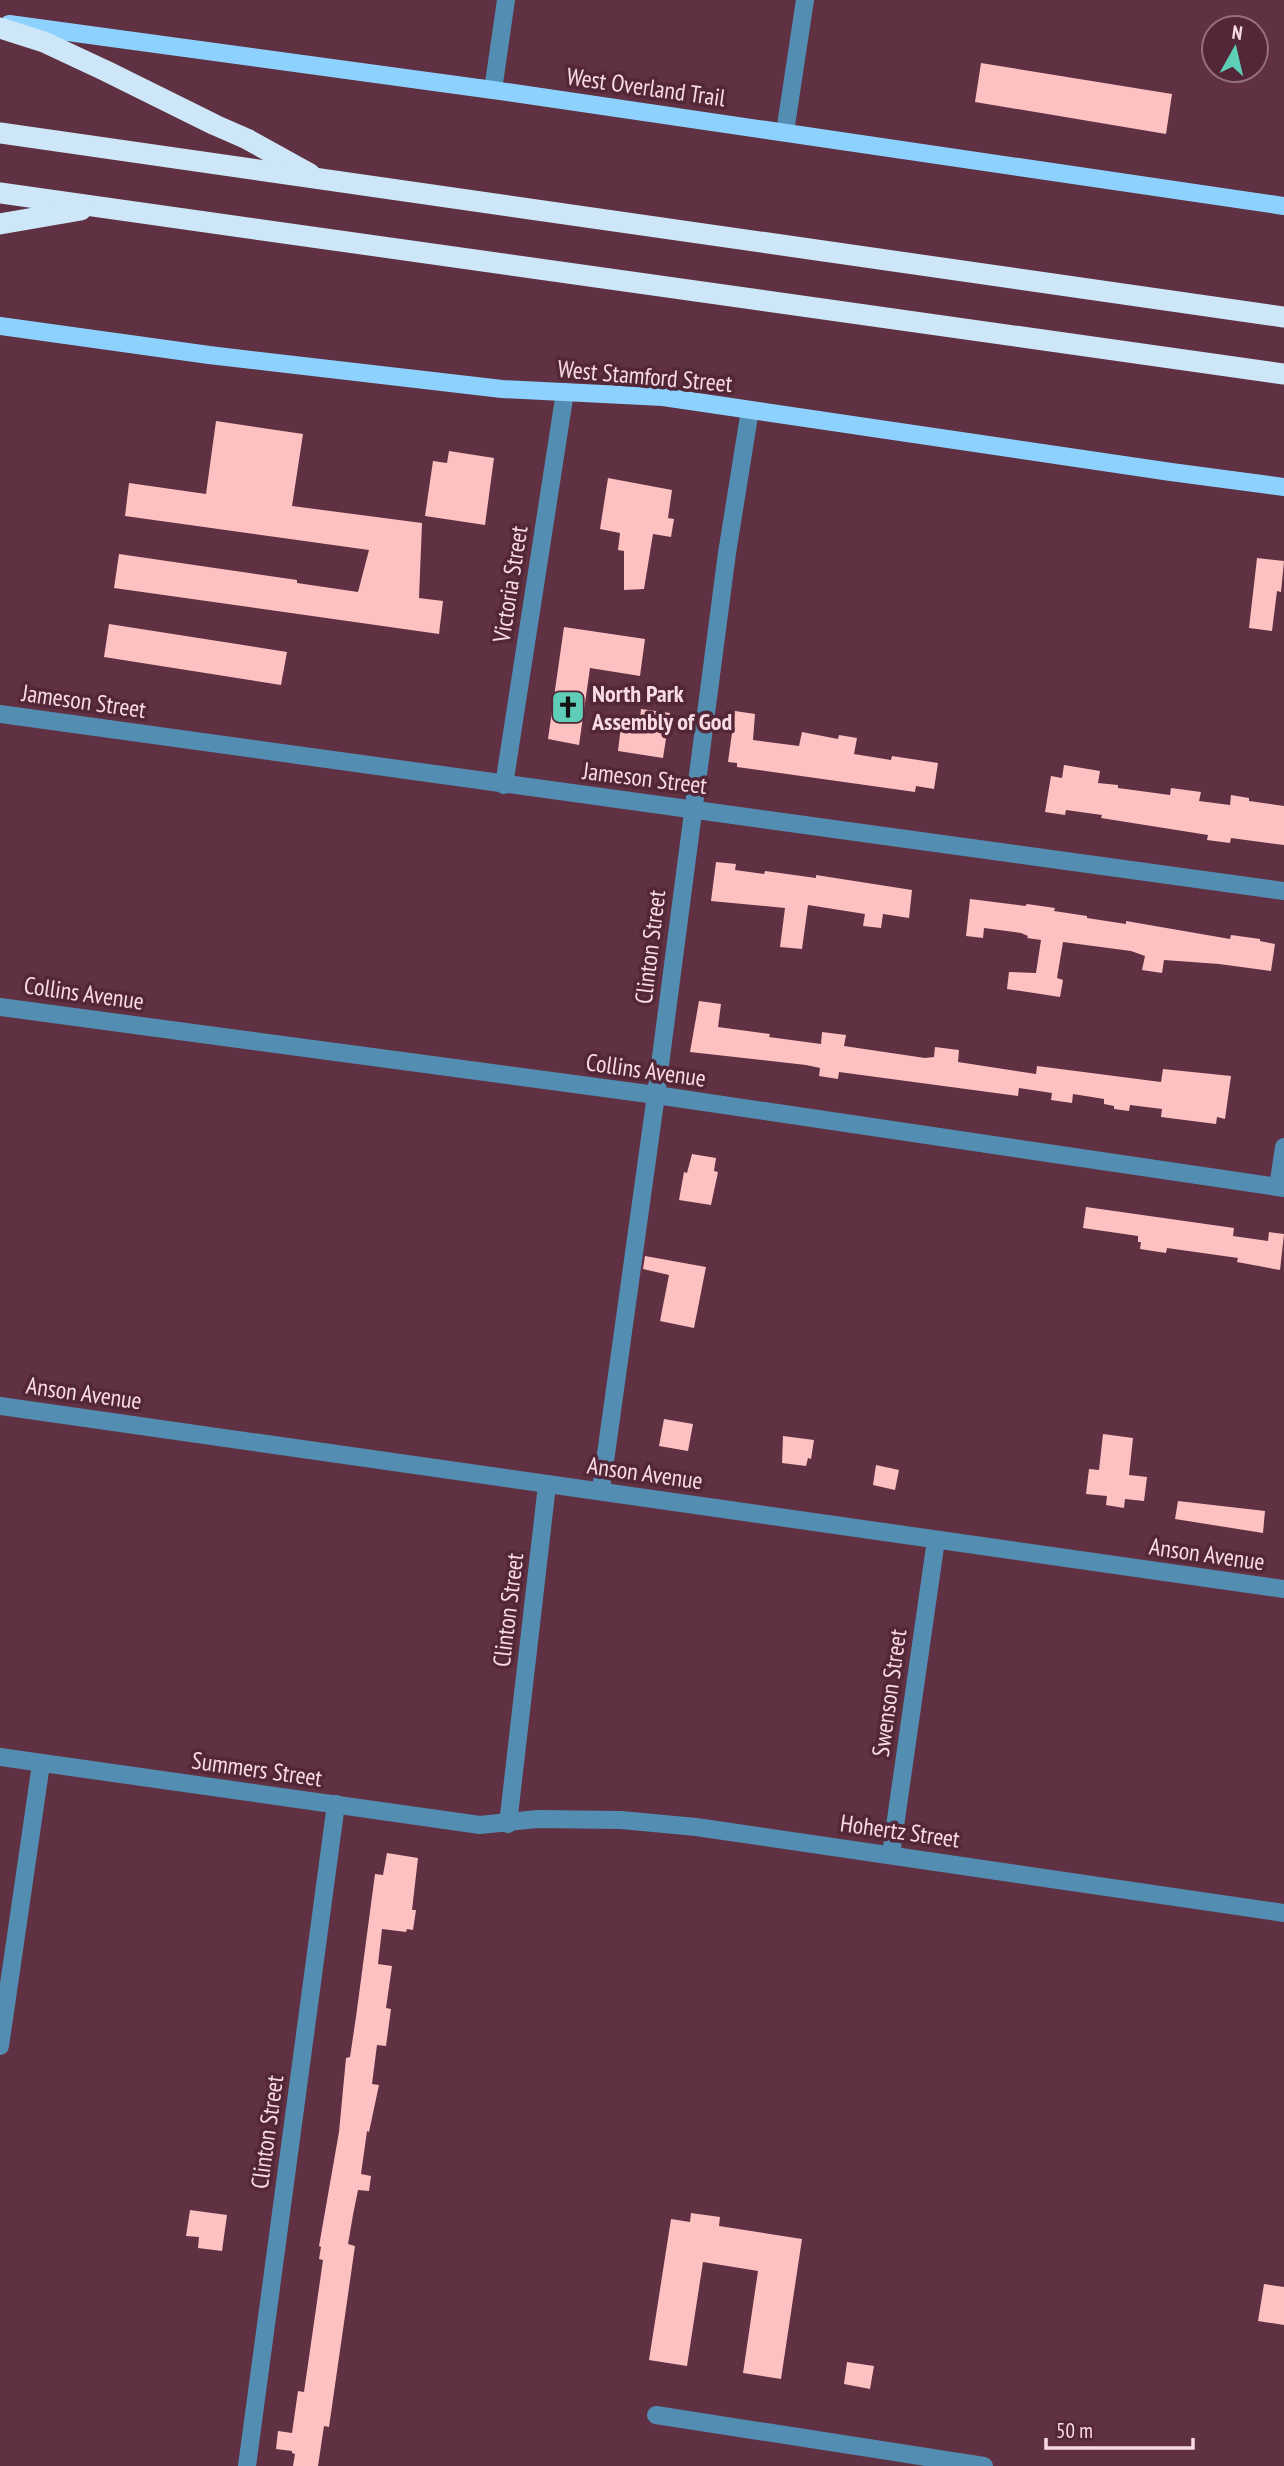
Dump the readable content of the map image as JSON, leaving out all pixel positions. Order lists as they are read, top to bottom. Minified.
{"streets":{"main road":["West Overland Trail","West Stamford Street"],"street":["Victoria Street","Jameson Street","Clinton Street","Collins Avenue","Anson Avenue","Swenson Street","Summers Street","Hohertz Street"]},"crossings":[["West Stamford Street","Victoria Street"],["West Stamford Street","Clinton Street"],["Victoria Street","Jameson Street"],["Jameson Street","Clinton Street"],["Clinton Street","Collins Avenue"],["Clinton Street","Anson Avenue"],["Clinton Street","Summers Street"],["Clinton Street","Hohertz Street"],["Anson Avenue","Swenson Street"],["Swenson Street","Hohertz Street"],["Summers Street","Hohertz Street"]],"places":{"church":["North Park Assembly of God"]},"scale_bar":"50 m","north":"top"}
